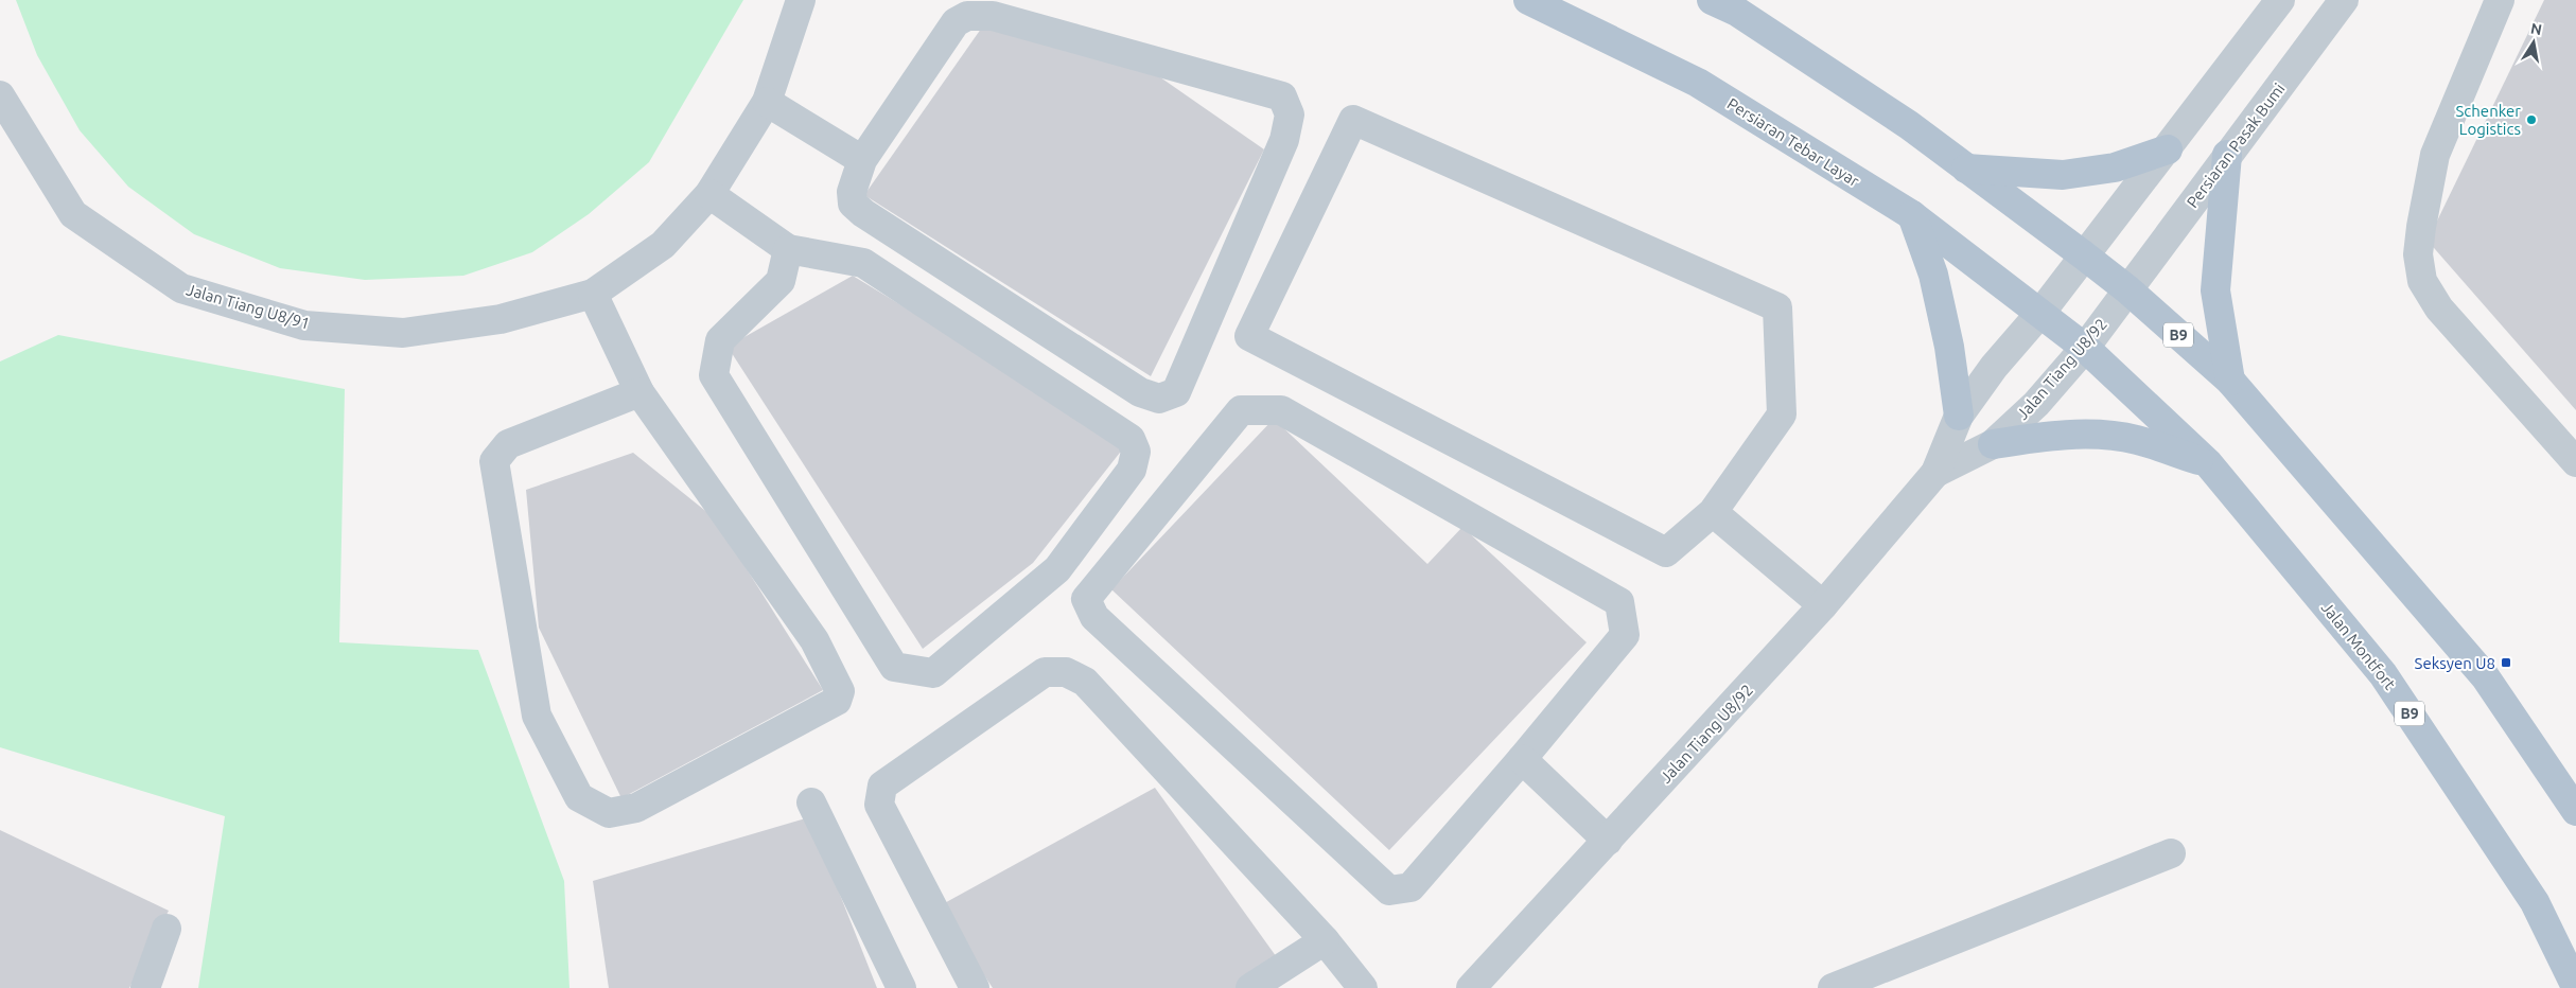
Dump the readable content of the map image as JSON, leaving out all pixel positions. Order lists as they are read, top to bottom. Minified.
{"streets":{"main road":["Persiaran Tebar Layar","B9","Jalan Montfort"],"street":["Persiaran Pasak Bumi","Jalan Tiang U8/91","Jalan Tiang U8/92"]},"crossings":[["Persiaran Tebar Layar","Jalan Tiang U8/92"],["Persiaran Tebar Layar","Jalan Montfort"],["Persiaran Pasak Bumi","B9"],["Persiaran Pasak Bumi","Jalan Tiang U8/92"],["B9","Jalan Tiang U8/92"],["Jalan Tiang U8/92","Jalan Montfort"]],"places":{"other":["Schenker Logistics"],"transit":["Seksyen U8"]},"north":"top"}
